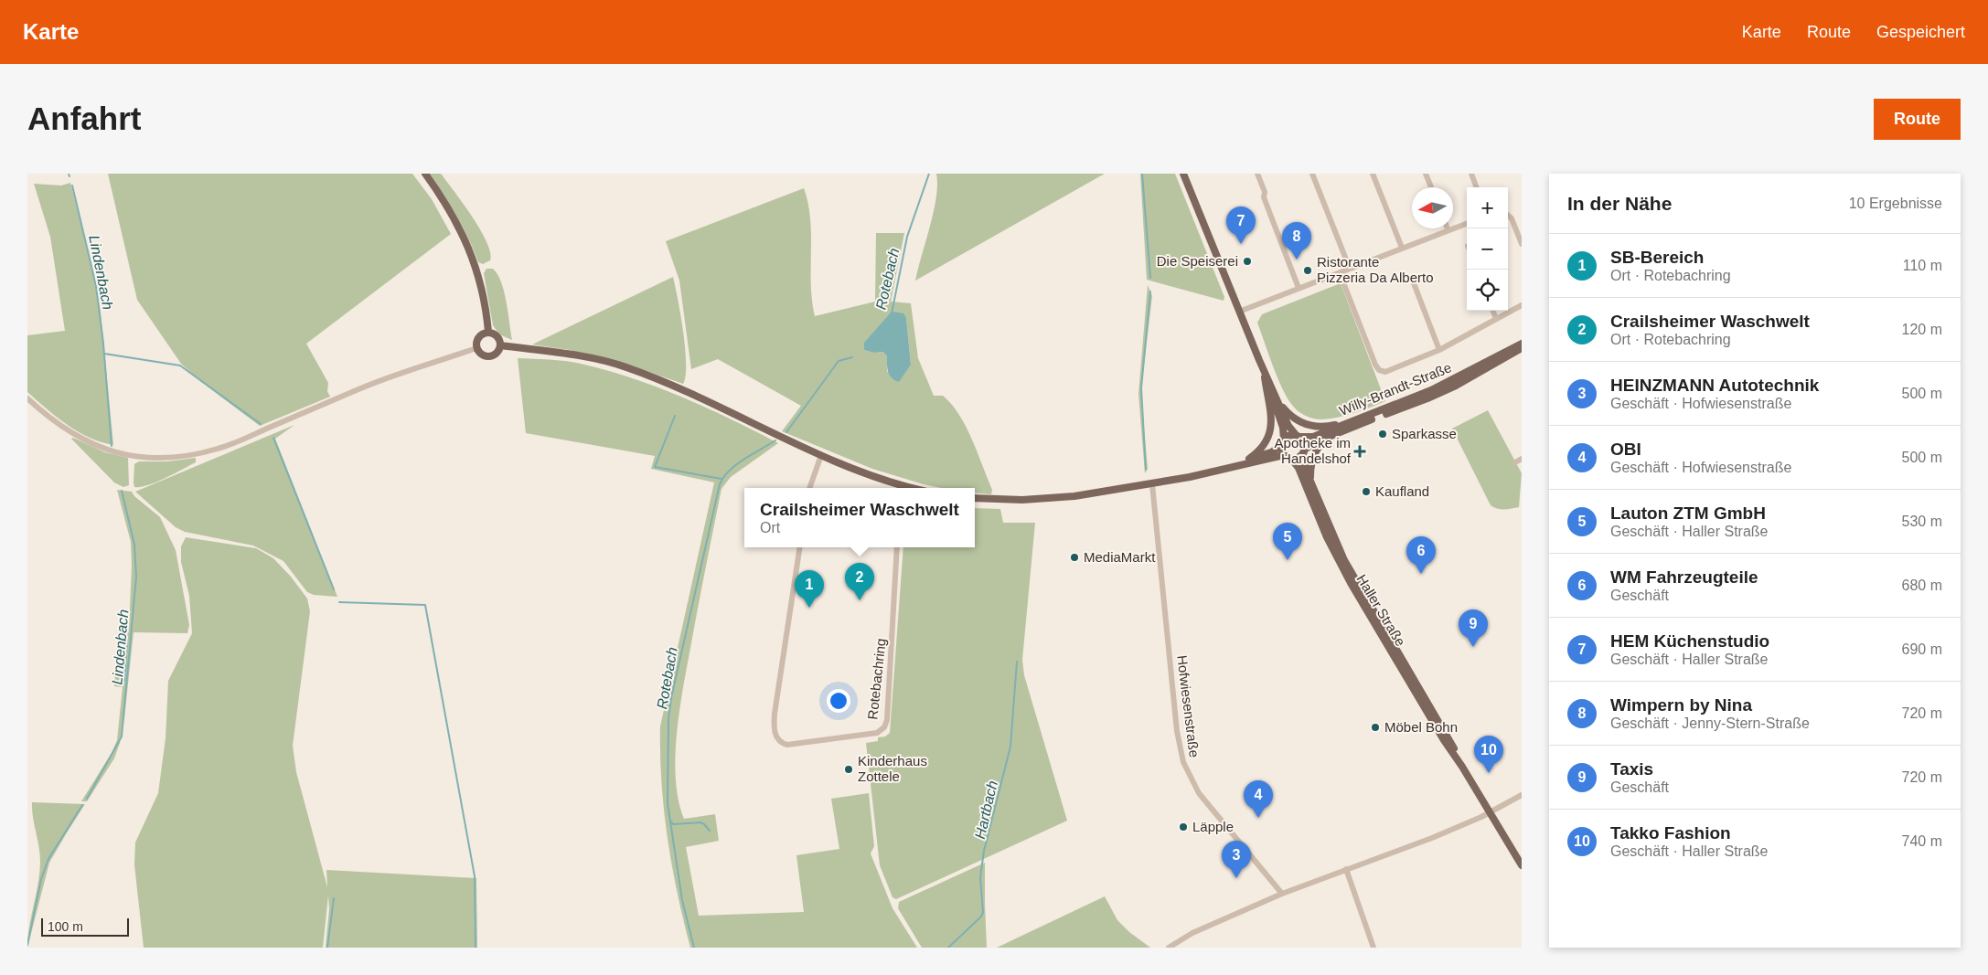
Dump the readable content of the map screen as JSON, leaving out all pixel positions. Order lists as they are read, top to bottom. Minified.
{"streets":{"main road":["Willy-Brandt-Straße","Haller Straße"],"street":["Rotebachring","Hofwiesenstraße"]},"crossings":[["Willy-Brandt-Straße","Haller Straße"]],"water":["Lindenbach","Rotebach","Hartbach"],"places":{"other":["Die Speiserei","Ristorante Pizzeria Da Alberto","Sparkasse","Kaufland","MediaMarkt","Möbel Bohn","Kinderhaus Zottele","Läpple"],"health":["Apotheke im Handelshof"]},"scale_bar":"100 m","north":"left","page":{"header":"Karte","nav":["Karte","Route","Gespeichert"],"buttons":"Route","title":"Anfahrt","heading":["In der Nähe","10 Ergebnisse"],"map_buttons":["+","−"],"pins":["7","8","5","6","2","1","9","10","4","3"],"list":[{"mark":"1","name":"SB-Bereich","note":"Ort · Rotebachring","value":"110 m"},{"mark":"2","name":"Crailsheimer Waschwelt","note":"Ort · Rotebachring","value":"120 m"},{"mark":"3","name":"HEINZMANN Autotechnik","note":"Geschäft · Hofwiesenstraße","value":"500 m"},{"mark":"4","name":"OBI","note":"Geschäft · Hofwiesenstraße","value":"500 m"},{"mark":"5","name":"Lauton ZTM GmbH","note":"Geschäft · Haller Straße","value":"530 m"},{"mark":"6","name":"WM Fahrzeugteile","note":"Geschäft","value":"680 m"},{"mark":"7","name":"HEM Küchenstudio","note":"Geschäft · Haller Straße","value":"690 m"},{"mark":"8","name":"Wimpern by Nina","note":"Geschäft · Jenny-Stern-Straße","value":"720 m"},{"mark":"9","name":"Taxis","note":"Geschäft","value":"720 m"},{"mark":"10","name":"Takko Fashion","note":"Geschäft · Haller Straße","value":"740 m"}],"popup":["Crailsheimer Waschwelt","Ort"],"scale":"100 m"}}
